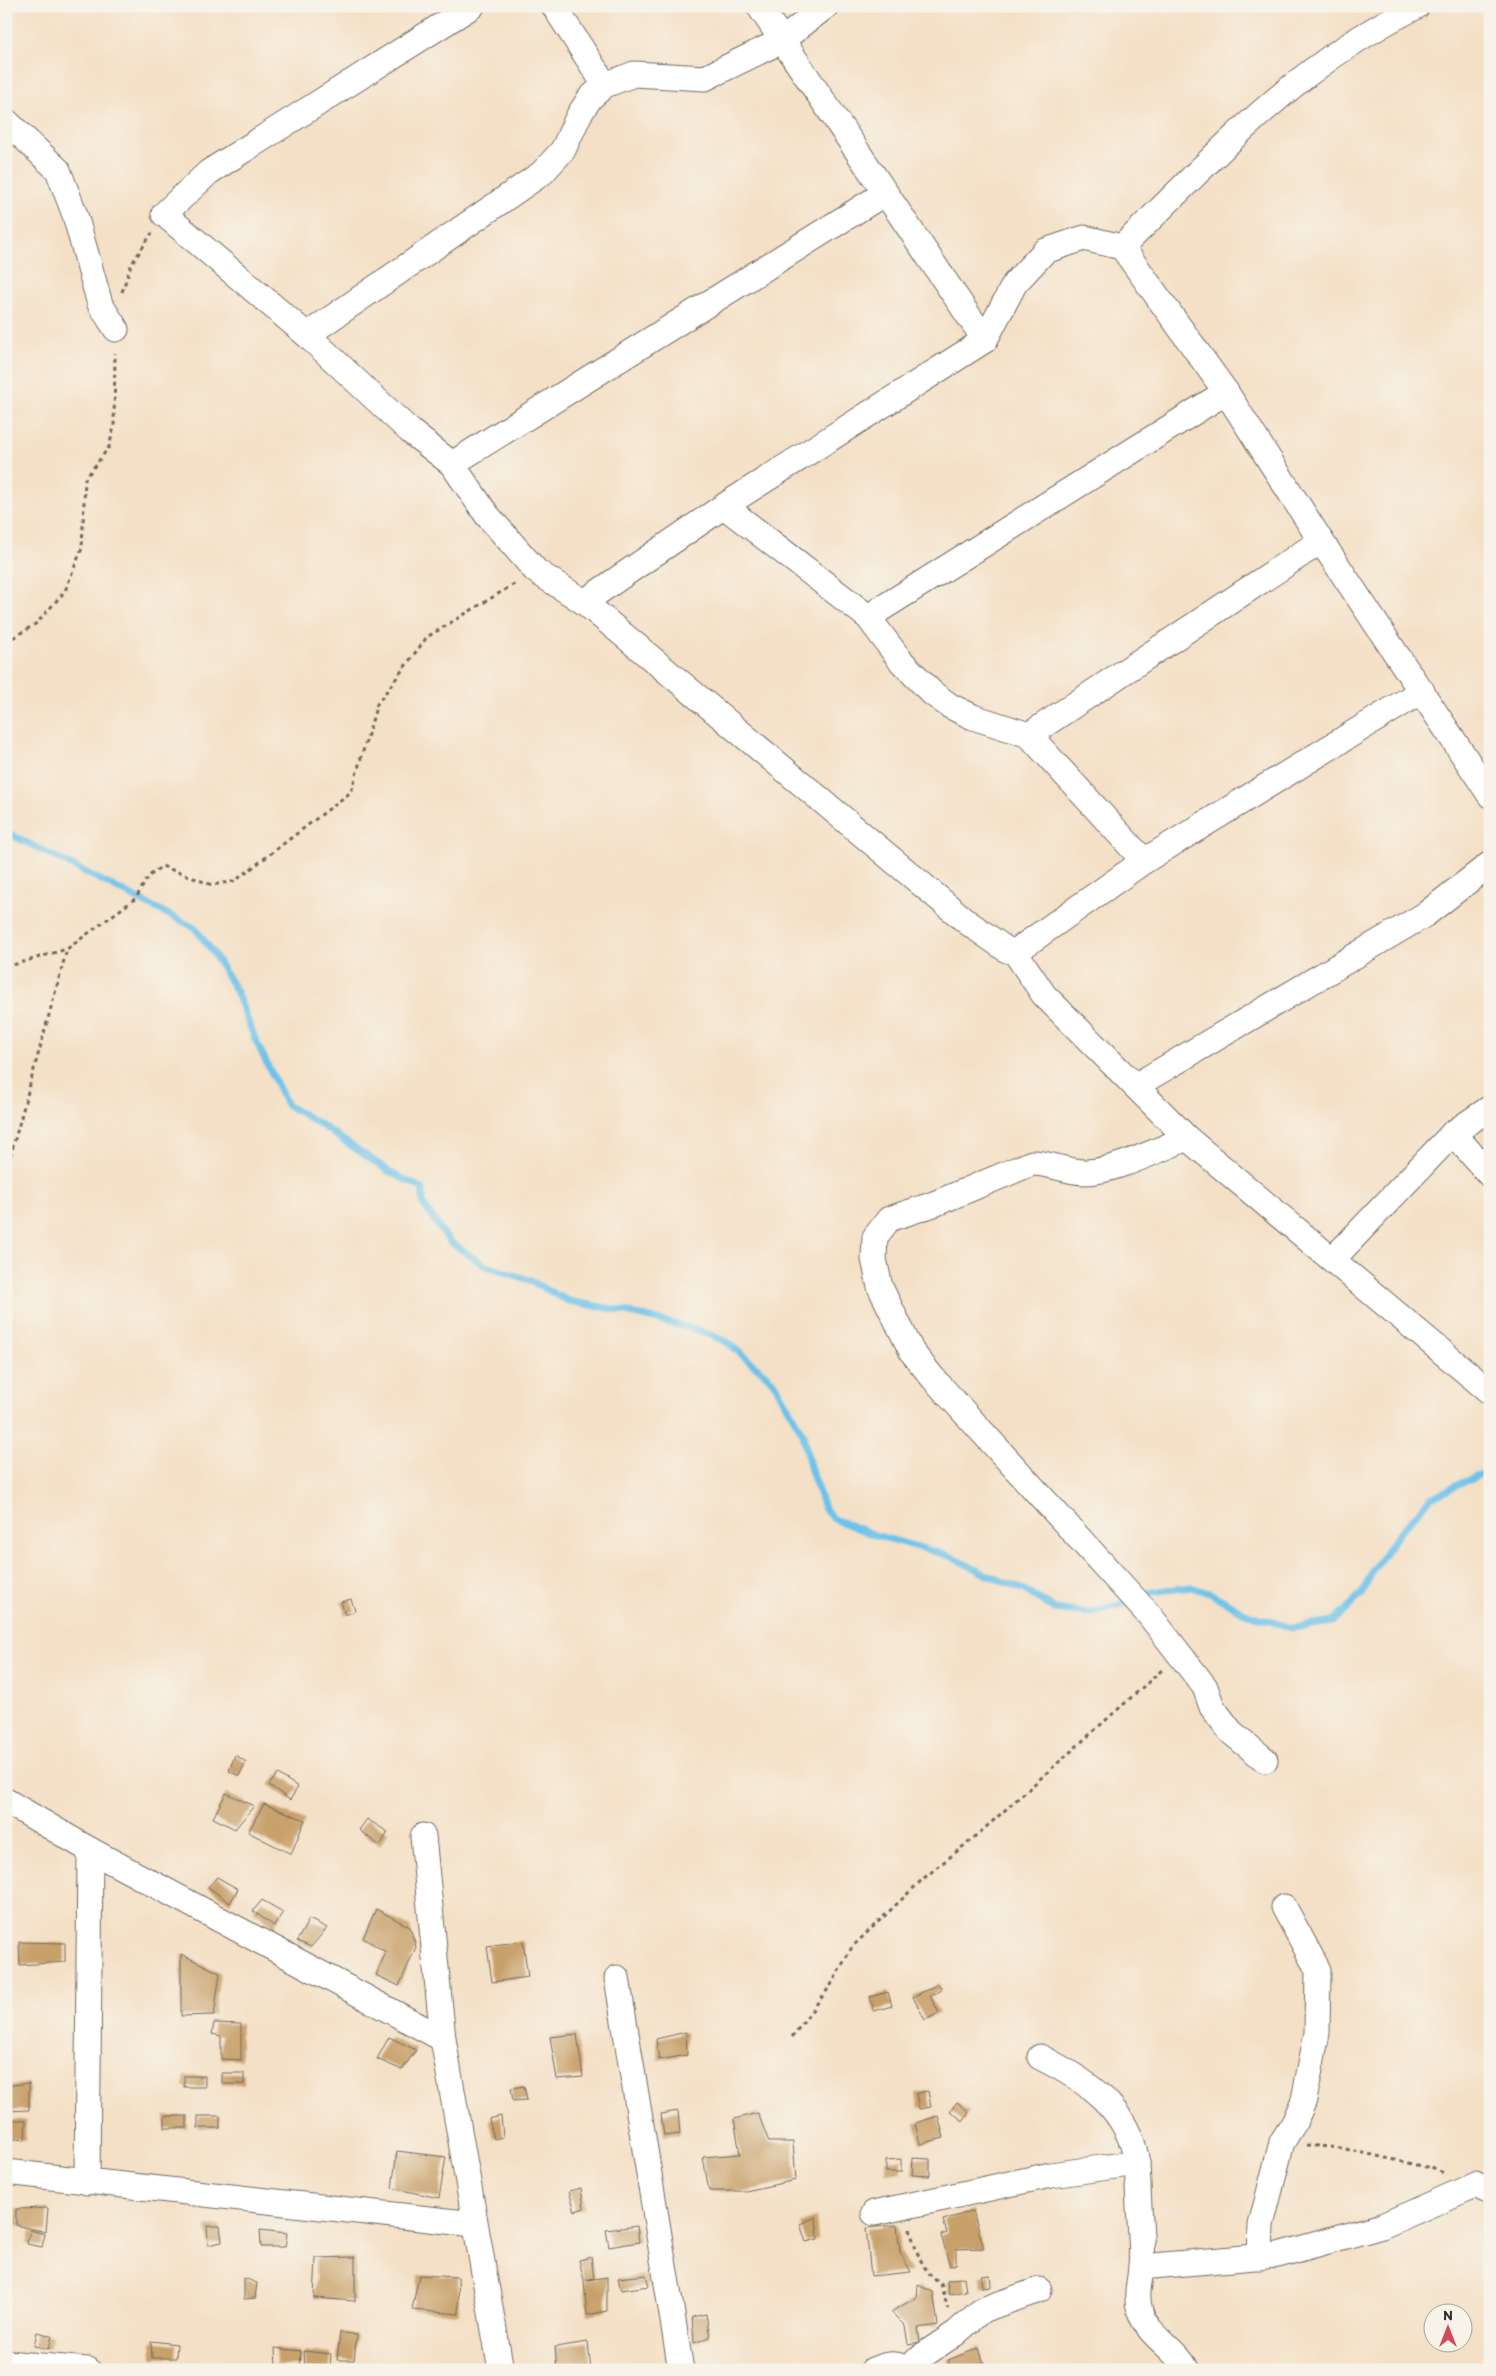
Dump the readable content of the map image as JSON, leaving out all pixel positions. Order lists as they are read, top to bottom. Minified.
{"north":"top"}
